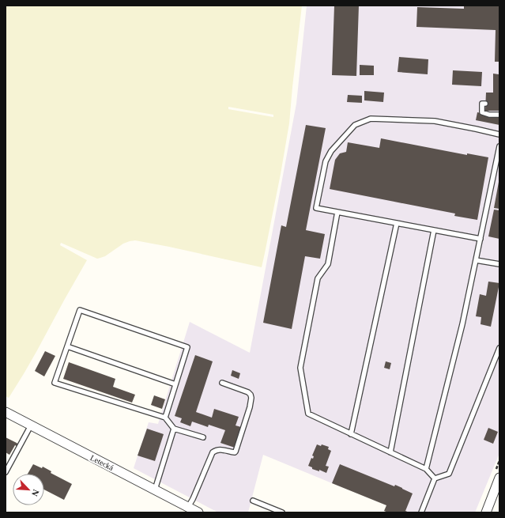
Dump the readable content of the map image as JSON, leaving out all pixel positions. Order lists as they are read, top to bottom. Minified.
{"streets":{"street":["Letecká"]},"north":"bottom right"}
